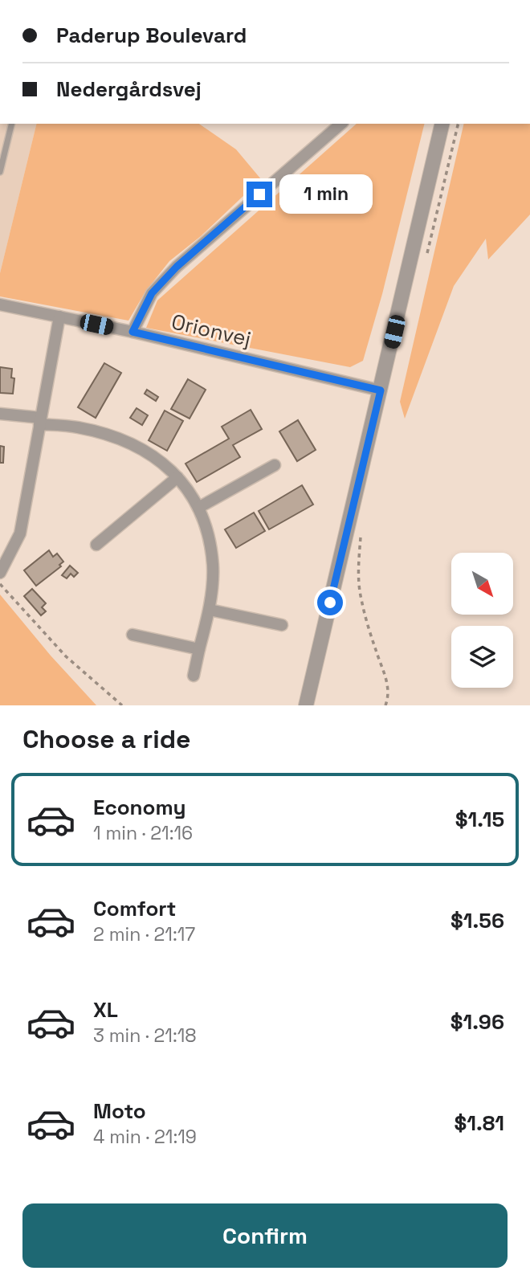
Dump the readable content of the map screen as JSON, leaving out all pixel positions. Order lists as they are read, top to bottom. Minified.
{"streets":{"street":["Orionvej"]},"north":"bottom right","page":{"banner":["Paderup Boulevard","Nedergårdsvej"],"bubble":"1 min","heading":"Choose a ride","list":[{"name":"Economy","note":"1 min · 21:16","value":"$1.15"},{"name":"Comfort","note":"2 min · 21:17","value":"$1.56"},{"name":"XL","note":"3 min · 21:18","value":"$1.96"},{"name":"Moto","note":"4 min · 21:19","value":"$1.81"}],"buttons":"Confirm"}}
